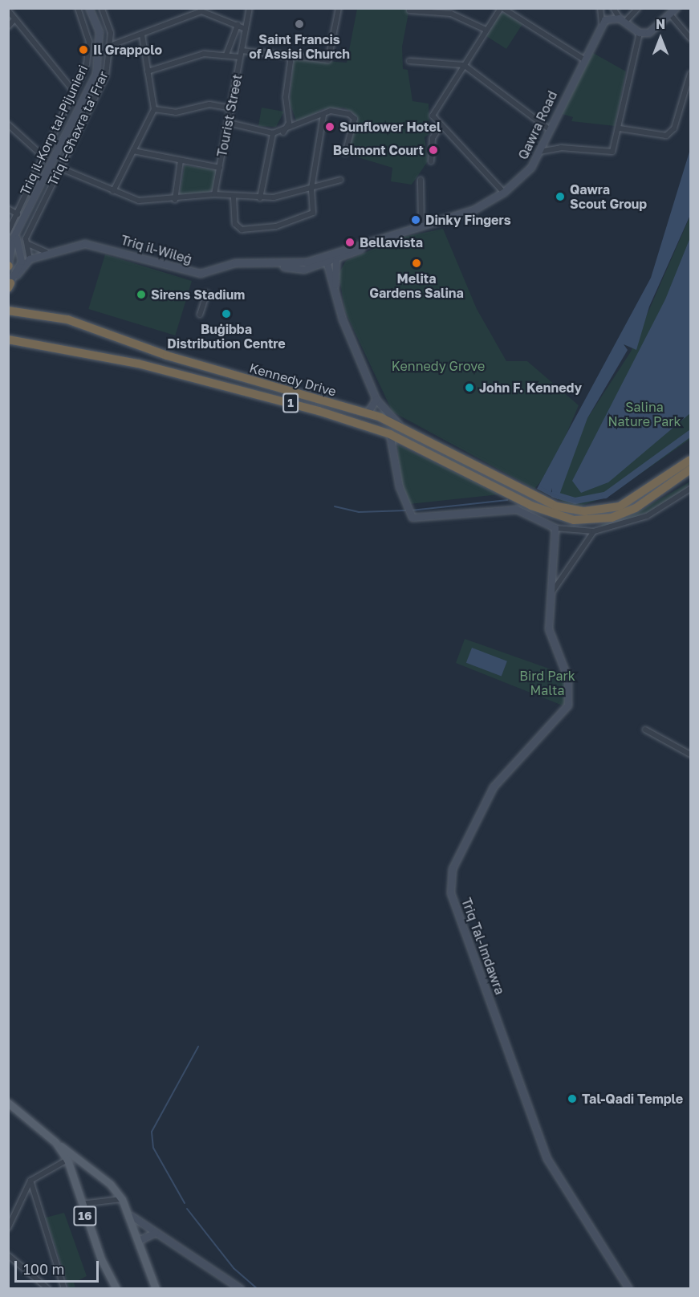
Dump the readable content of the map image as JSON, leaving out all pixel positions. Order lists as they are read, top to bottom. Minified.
{"streets":{"highway":["Kennedy Drive","1"],"main road":["16"],"street":["Tourist Street","Qawra Road","Triq l-Għaxra ta' Frar","Triq il-Korp tal-Pijunieri","Triq il-Wileġ","Triq Tal-Imdawra"]},"crossings":[["Qawra Road","Triq il-Wileġ"],["Triq l-Għaxra ta' Frar","Triq il-Korp tal-Pijunieri"],["Triq l-Għaxra ta' Frar","Triq il-Wileġ"],["Triq il-Korp tal-Pijunieri","Triq il-Wileġ"]],"parks":["Kennedy Grove","Salina Nature Park","Bird Park Malta"],"places":["Saint Francis of Assisi Church","Il Grappolo","Sunflower Hotel","Belmont Court","Qawra Scout Group","Dinky Fingers","Bellavista","Melita Gardens Salina","Sirens Stadium","Buġibba Distribution Centre","John F. Kennedy","Tal-Qadi Temple"],"scale_bar":"100 m","north":"top"}
